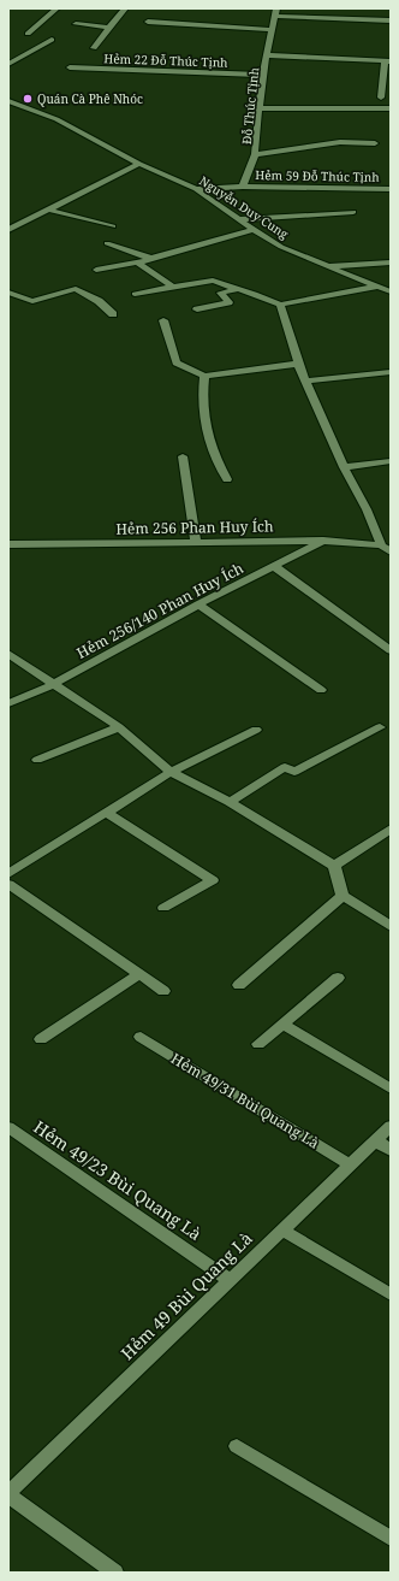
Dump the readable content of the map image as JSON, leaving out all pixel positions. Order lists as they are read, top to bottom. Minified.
{"streets":{"street":["Hẻm 22 Đỗ Thúc Tịnh","Đỗ Thúc Tịnh","Hẻm 59 Đỗ Thúc Tịnh","Nguyễn Duy Cung","Hẻm 256 Phan Huy Ích","Hẻm 256/140 Phan Huy Ích","Hẻm 49/31 Bùi Quang Là","Hẻm 49/23 Bùi Quang Là","Hẻm 49 Bùi Quang Là"]},"crossings":[["Hẻm 22 Đỗ Thúc Tịnh","Đỗ Thúc Tịnh"],["Đỗ Thúc Tịnh","Hẻm 59 Đỗ Thúc Tịnh"],["Hẻm 256 Phan Huy Ích","Hẻm 256/140 Phan Huy Ích"],["Hẻm 49/31 Bùi Quang Là","Hẻm 49 Bùi Quang Là"],["Hẻm 49/23 Bùi Quang Là","Hẻm 49 Bùi Quang Là"]],"places":["Quán Cà Phê Nhóc"]}
